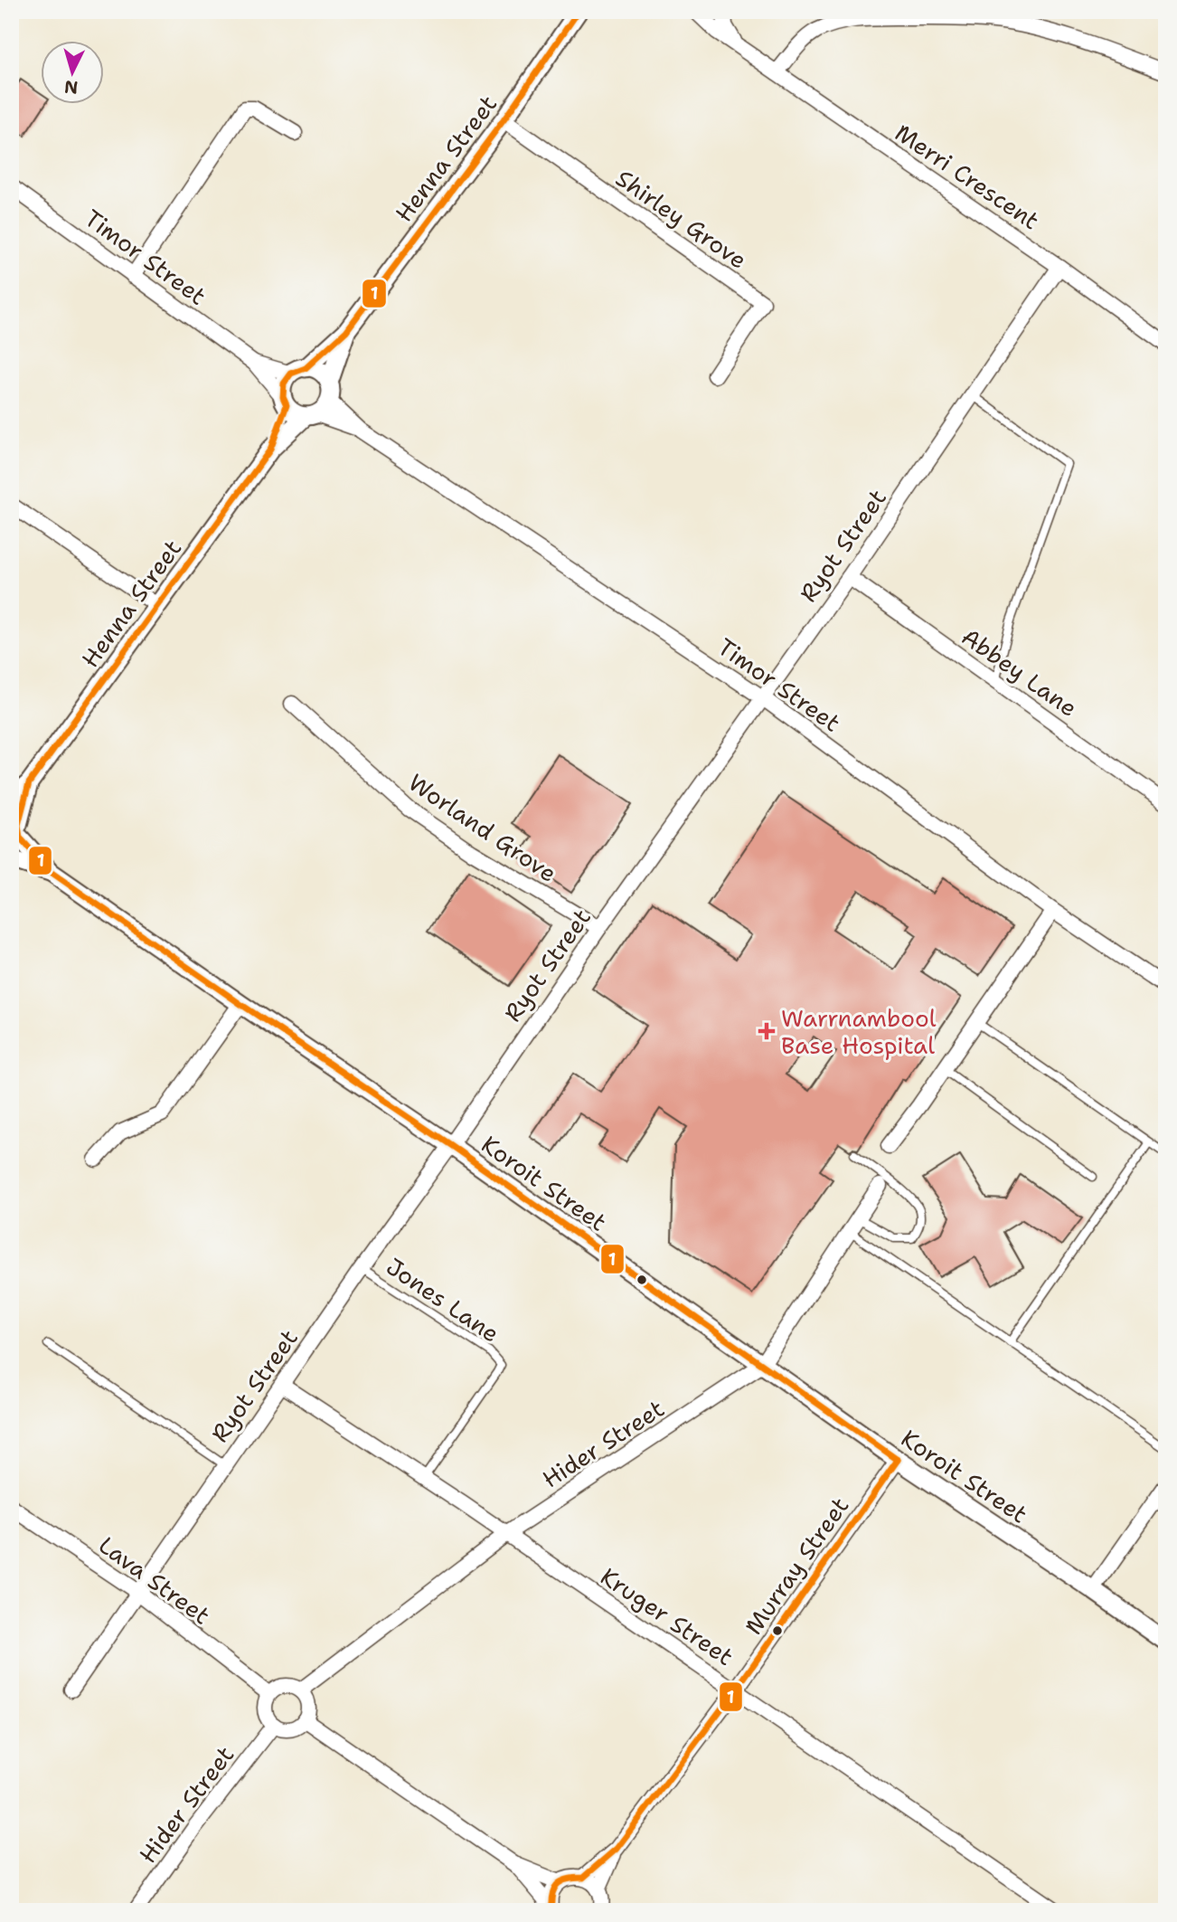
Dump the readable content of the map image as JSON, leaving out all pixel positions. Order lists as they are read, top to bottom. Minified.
{"streets":{"street":["Henna Street","Merri Crescent","Shirley Grove","Timor Street","Ryot Street","Abbey Lane","Worland Grove","Koroit Street","Hider Street","Murray Street","Lava Street","Kruger Street"],"lane":["Jones Lane"]},"crossings":[["Henna Street","Shirley Grove"],["Henna Street","Timor Street"],["Henna Street","Koroit Street"],["Merri Crescent","Ryot Street"],["Timor Street","Ryot Street"],["Ryot Street","Abbey Lane"],["Ryot Street","Worland Grove"],["Ryot Street","Koroit Street"],["Ryot Street","Jones Lane"],["Ryot Street","Lava Street"],["Ryot Street","Kruger Street"],["Koroit Street","Hider Street"],["Koroit Street","Murray Street"],["Jones Lane","Kruger Street"],["Hider Street","Lava Street"],["Hider Street","Kruger Street"],["Murray Street","Kruger Street"]],"places":{"health":["Warrnambool Base Hospital"]},"lines":["transit line 1"],"north":"bottom"}
